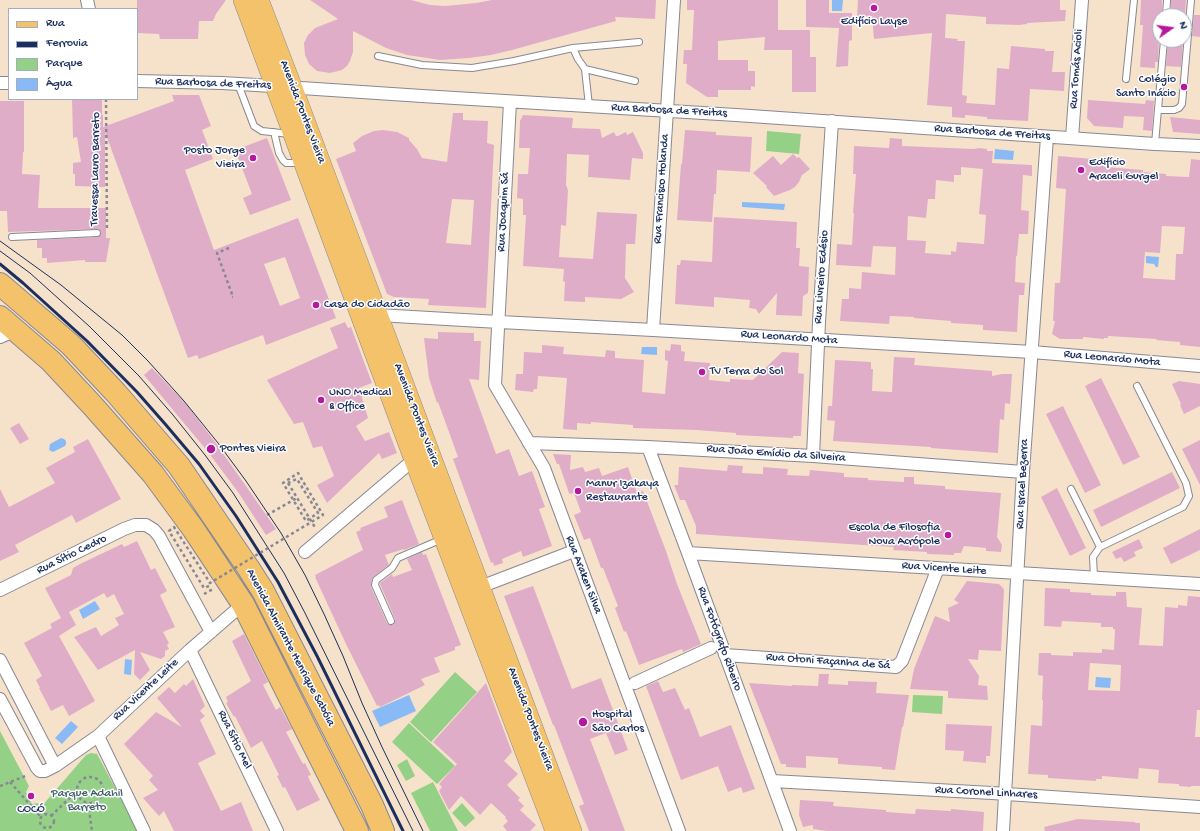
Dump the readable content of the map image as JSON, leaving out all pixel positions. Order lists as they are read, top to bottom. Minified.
{"streets":{"highway":["Avenida Almirante Henrique Sabóia"],"main road":["Avenida Pontes Vieira"],"street":["Rua Tomás Acioli","Rua Barbosa de Freitas","Rua Francisco Holanda","Rua Joaquim Sá","Rua Livreiro Edésio","Rua Leonardo Mota","Rua João Emídio da Silveira","Rua Israel Bezerra","Rua Sítio Cedro","Rua Vicente Leite","Rua Araken Silva","Rua Fotógrafo Ribeiro","Rua Otoni Façanha de Sá","Rua Sítio Mel","Rua Coronel Linhares"],"path":["Travessa Lauro Barreto"]},"crossings":[["Rua Tomás Acioli","Rua Barbosa de Freitas"],["Rua Barbosa de Freitas","Avenida Pontes Vieira"],["Rua Barbosa de Freitas","Rua Francisco Holanda"],["Rua Barbosa de Freitas","Rua Joaquim Sá"],["Rua Barbosa de Freitas","Rua Livreiro Edésio"],["Rua Barbosa de Freitas","Rua Israel Bezerra"],["Avenida Pontes Vieira","Rua Leonardo Mota"],["Rua Francisco Holanda","Rua Leonardo Mota"],["Rua Joaquim Sá","Rua Leonardo Mota"],["Rua Joaquim Sá","Rua Araken Silva"],["Rua Livreiro Edésio","Rua Leonardo Mota"],["Rua Livreiro Edésio","Rua João Emídio da Silveira"],["Rua Leonardo Mota","Rua Israel Bezerra"],["Rua Leonardo Mota","Rua Araken Silva"],["Rua João Emídio da Silveira","Rua Israel Bezerra"],["Rua João Emídio da Silveira","Rua Araken Silva"],["Rua João Emídio da Silveira","Rua Fotógrafo Ribeiro"],["Rua Israel Bezerra","Rua Vicente Leite"],["Rua Israel Bezerra","Rua Coronel Linhares"],["Rua Sítio Cedro","Rua Vicente Leite"],["Rua Vicente Leite","Rua Fotógrafo Ribeiro"],["Rua Vicente Leite","Avenida Almirante Henrique Sabóia"],["Rua Vicente Leite","Rua Otoni Façanha de Sá"],["Rua Vicente Leite","Rua Sítio Mel"],["Rua Fotógrafo Ribeiro","Rua Otoni Façanha de Sá"],["Rua Fotógrafo Ribeiro","Rua Coronel Linhares"]],"parks":["Parque Adahil Barreto"],"places":["Edifício Layse","Colégio Santo Inácio","Posto Jorge Vieira","Edifício Araceli Gurgel","Casa do Cidadão","TV Terra do Sol","UNO Medical & Office","Pontes Vieira","Manur Izakaya Restaurante","Escola de Filosofia Nova Acrópole","Hospital São Carlos","COCÓ"],"legend":["Rua","Ferrovia","Parque","Água"],"north":"right"}
